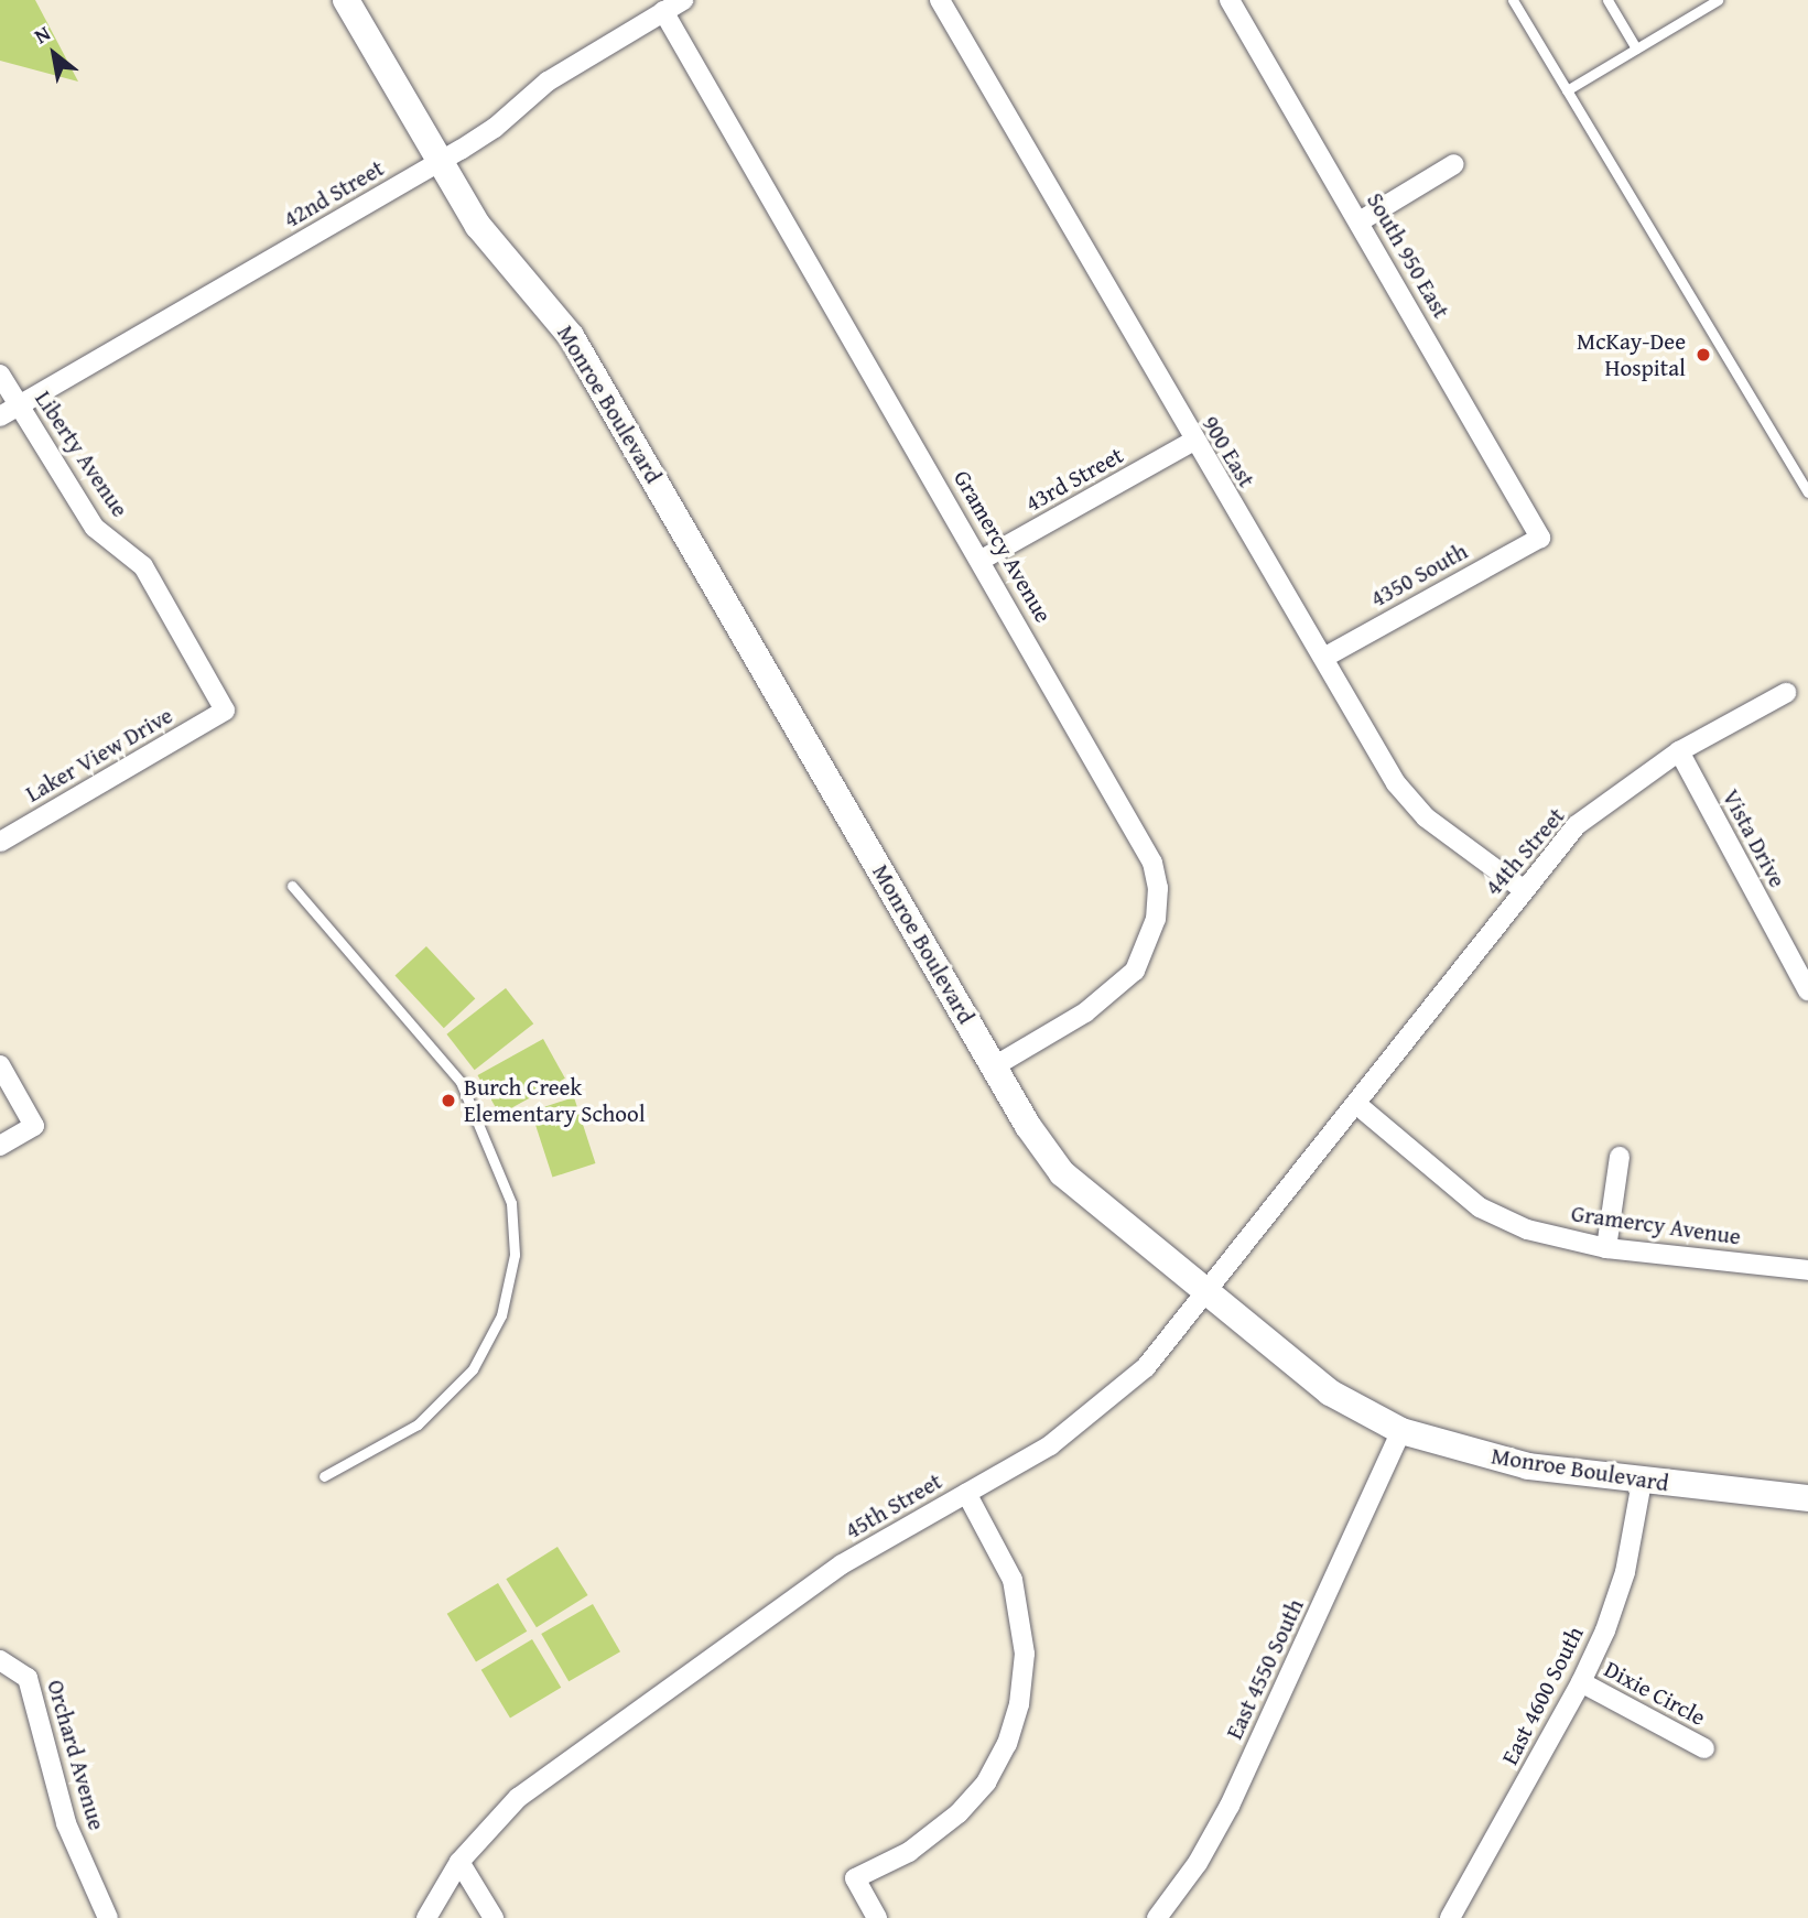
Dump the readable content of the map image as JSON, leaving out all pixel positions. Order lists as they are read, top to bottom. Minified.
{"streets":{"street":["42nd Street","South 950 East","Monroe Boulevard","900 East","Liberty Avenue","43rd Street","Gramercy Avenue","4350 South","Laker View Drive","Vista Drive","44th Street","45th Street","East 4550 South","Dixie Circle","East 4600 South","Orchard Avenue"]},"crossings":[["42nd Street","Monroe Boulevard"],["42nd Street","Liberty Avenue"],["42nd Street","Gramercy Avenue"],["South 950 East","4350 South"],["Monroe Boulevard","Gramercy Avenue"],["Monroe Boulevard","45th Street"],["Monroe Boulevard","East 4550 South"],["Monroe Boulevard","East 4600 South"],["900 East","43rd Street"],["900 East","4350 South"],["900 East","44th Street"],["Liberty Avenue","Laker View Drive"],["43rd Street","Gramercy Avenue"],["Gramercy Avenue","44th Street"],["Gramercy Avenue","45th Street"],["Vista Drive","44th Street"],["44th Street","45th Street"],["Dixie Circle","East 4600 South"]],"places":["McKay-Dee Hospital","Burch Creek Elementary School"],"north":"top left"}
